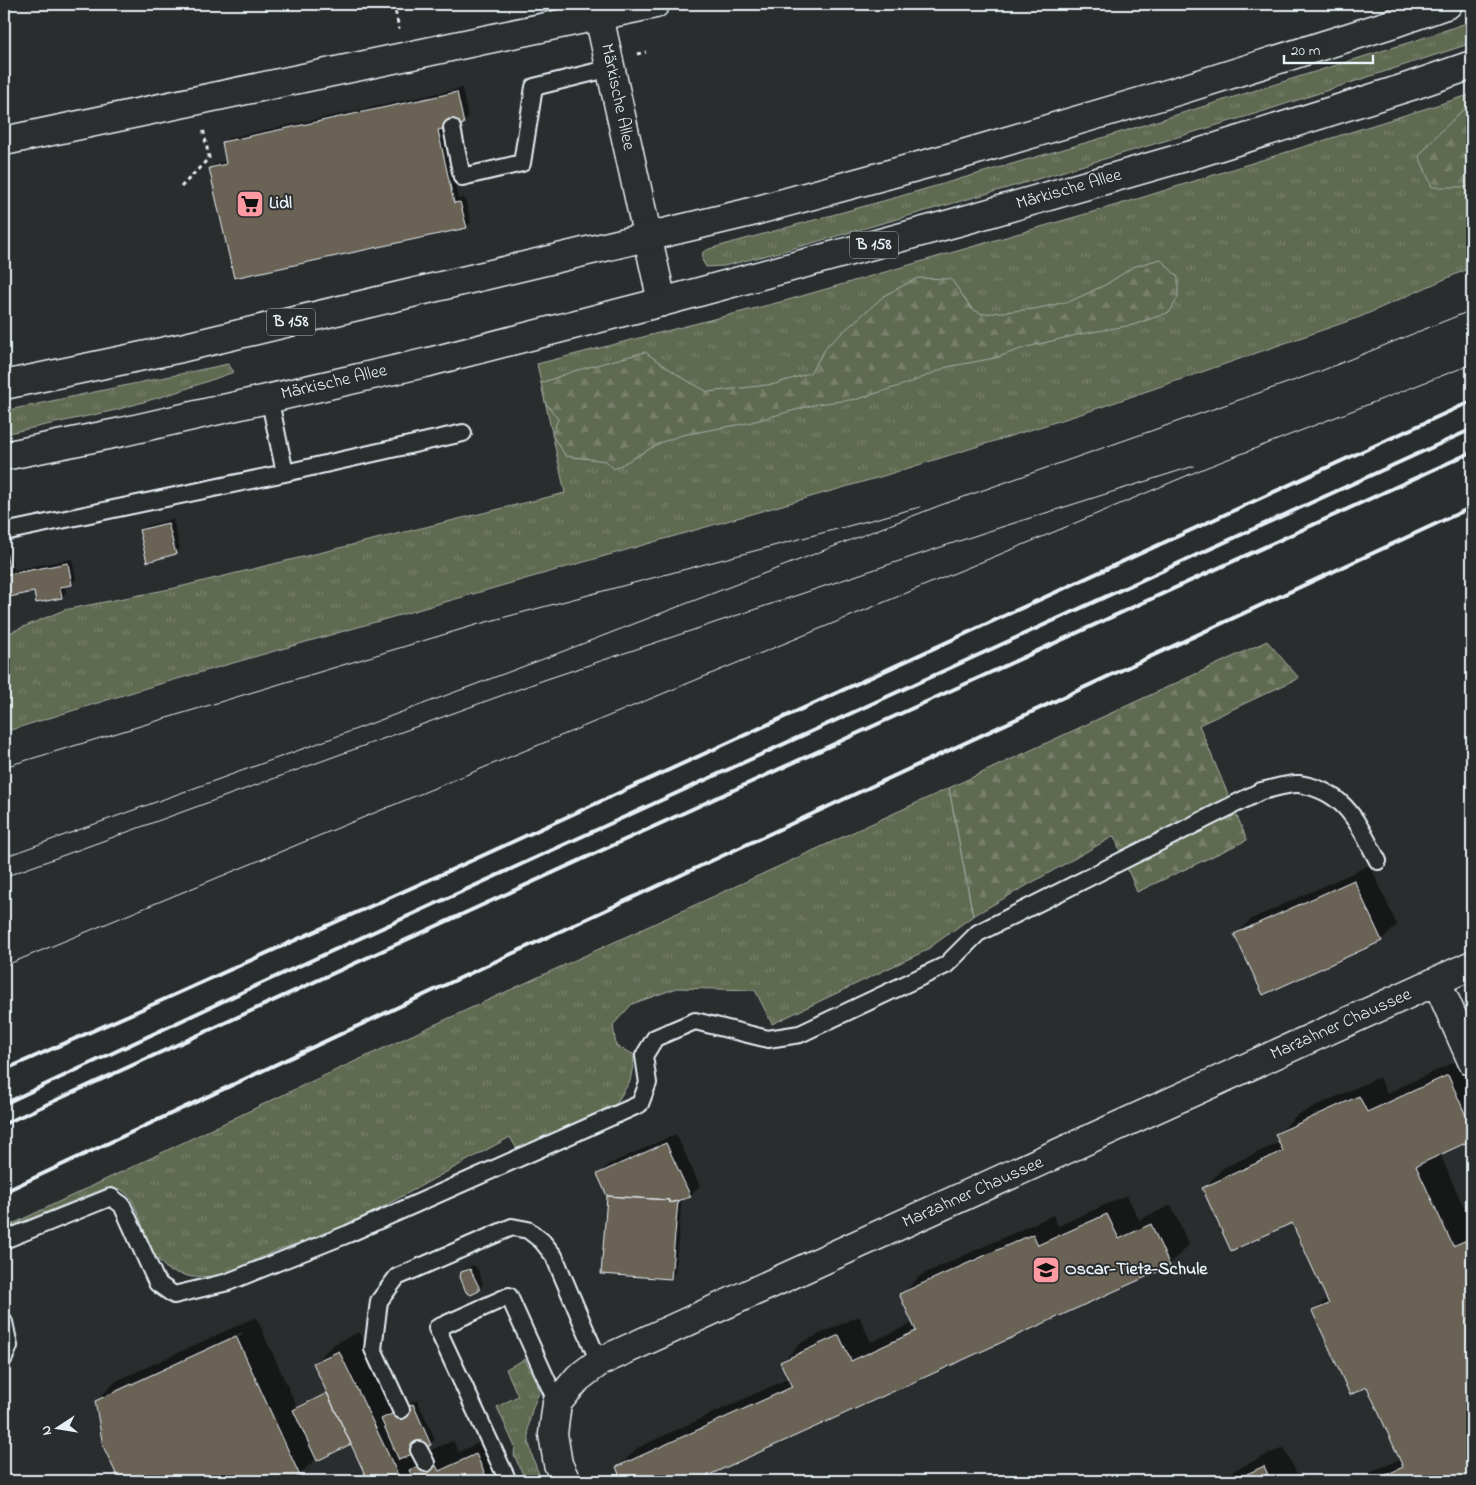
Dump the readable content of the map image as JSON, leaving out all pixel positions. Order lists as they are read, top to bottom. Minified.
{"streets":{"main road":["Märkische Allee","B 158","Marzahner Chaussee"]},"crossings":[["Märkische Allee","B 158"]],"places":{"supermarket":["Lidl"],"school or university":["Oscar-Tietz-Schule"]},"scale_bar":"20 m","north":"left"}
